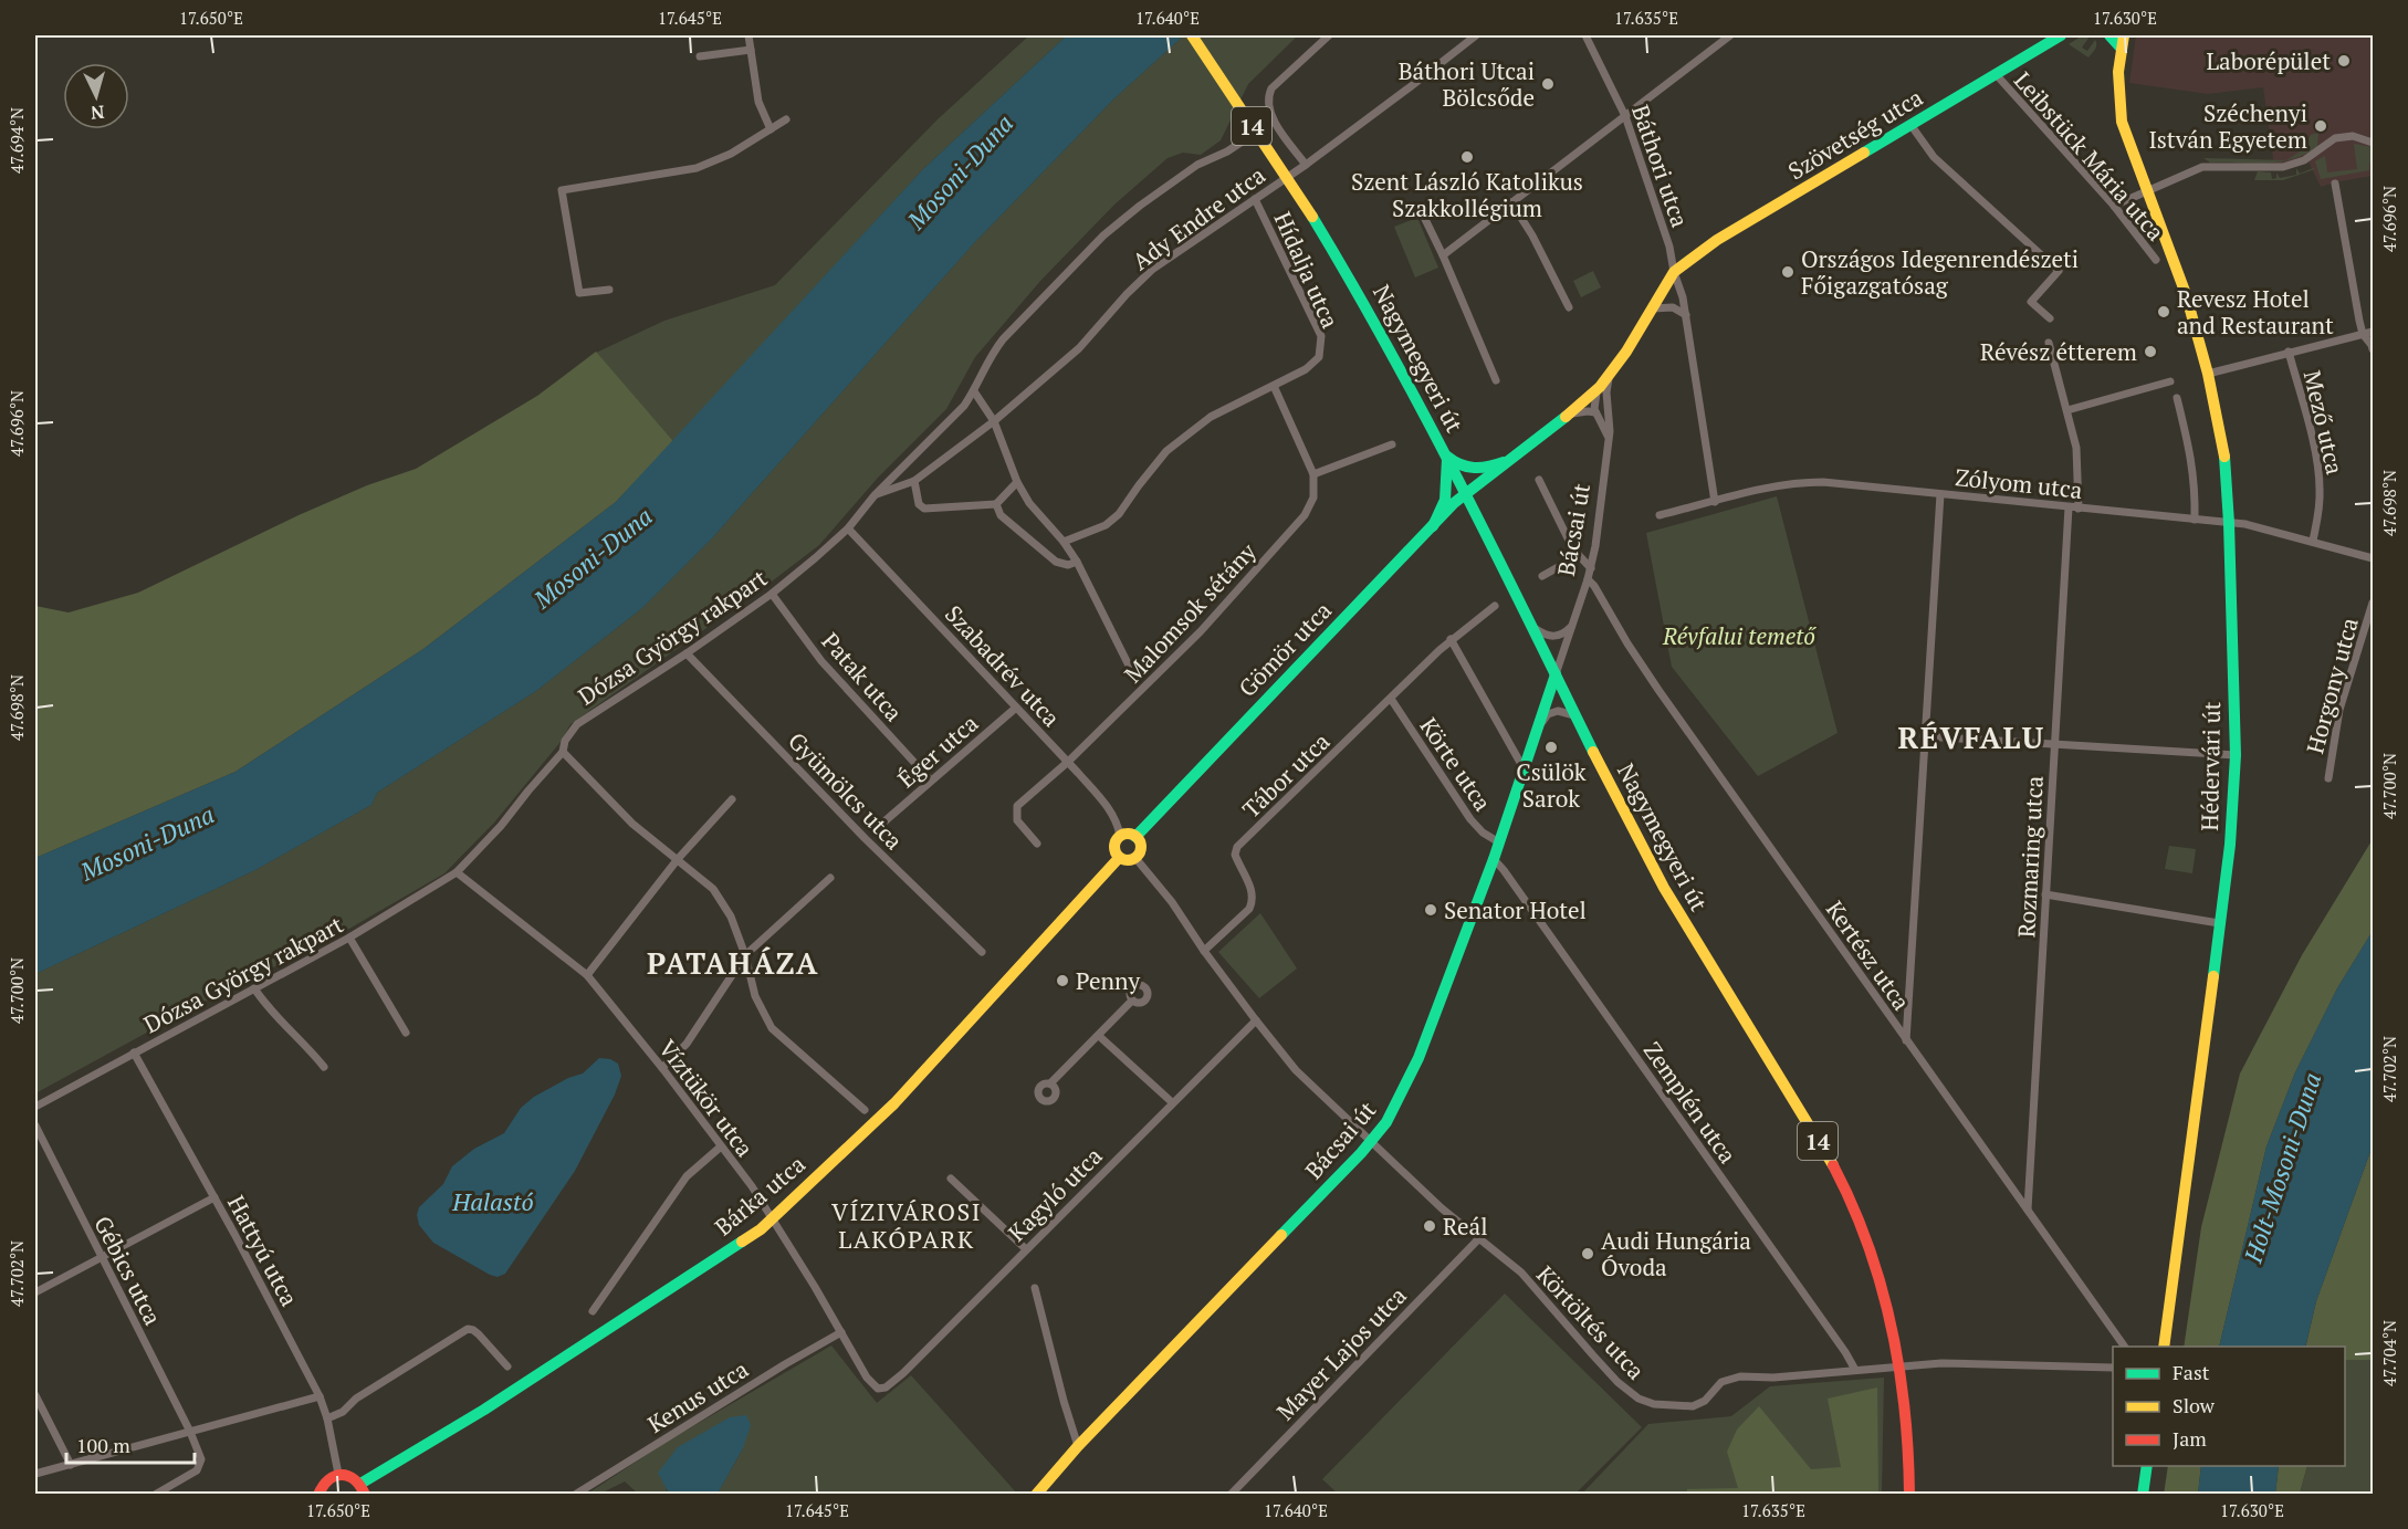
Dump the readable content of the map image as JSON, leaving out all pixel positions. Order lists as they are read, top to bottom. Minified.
{"streets":{"street":["14","Szövetség utca","Leibstück Mária utca","Báthori utca","Ady Endre utca","Hídalja utca","Nagymegyeri út","Mező utca","Zólyom utca","Bácsai út","Malomsok sétány","Dózsa György rakpart","Gömör utca","Szabadrév utca","Patak utca","Horgony utca","Éger utca","Körte utca","Hédervári út","Tábor utca","Gyümölcs utca","Rozmaring utca","Kertész utca","Víztükör utca","Zemplén utca","Kagyló utca","Bárka utca","Hattyú utca","Gébics utca","Körtöltés utca","Mayer Lajos utca","Kenus utca"]},"crossings":[["Szövetség utca","Leibstück Mária utca"],["Szövetség utca","Báthori utca"],["Báthori utca","Zólyom utca"],["Ady Endre utca","Hídalja utca"],["Ady Endre utca","Dózsa György rakpart"],["Nagymegyeri út","Bácsai út"],["Nagymegyeri út","Gömör utca"],["Nagymegyeri út","Körtöltés utca"],["Mező utca","Zólyom utca"],["Zólyom utca","Hédervári út"],["Zólyom utca","Rozmaring utca"],["Bácsai út","Gömör utca"],["Bácsai út","Körte utca"],["Bácsai út","Kertész utca"],["Bácsai út","Zemplén utca"],["Bácsai út","Körtöltés utca"],["Malomsok sétány","Szabadrév utca"],["Dózsa György rakpart","Szabadrév utca"],["Dózsa György rakpart","Patak utca"],["Dózsa György rakpart","Gyümölcs utca"],["Dózsa György rakpart","Víztükör utca"],["Dózsa György rakpart","Hattyú utca"],["Gömör utca","Szabadrév utca"],["Gömör utca","Bárka utca"],["Szabadrév utca","Éger utca"],["Szabadrév utca","Bárka utca"],["Patak utca","Éger utca"],["Körte utca","Tábor utca"],["Rozmaring utca","Kertész utca"],["Víztükör utca","Kagyló utca"],["Víztükör utca","Bárka utca"],["Víztükör utca","Kenus utca"],["Zemplén utca","Körtöltés utca"],["Körtöltés utca","Mayer Lajos utca"]],"districts":["RÉVFALU","PATAHÁZA","VÍZIVÁROSI LAKÓPARK"],"water":["Mosoni-Duna","Holt-Mosoni-Duna","Halastó"],"parks":["Révfalui temető"],"places":["Laborépület","Báthori Utcai Bölcsőde","Széchenyi István Egyetem","Szent László Katolikus Szakkollégium","Országos Idegenrendészeti Főigazgatósag","Revesz Hotel and Restaurant","Révész étterem","Csülök Sarok","Senator Hotel","Penny","Reál","Audi Hungária Óvoda"],"legend":["Fast","Slow","Jam"],"scale_bar":"100 m","north":"bottom","coordinates":["17.650°E","17.645°E","17.640°E","17.635°E","17.630°E","47.694°N","47.696°N","47.698°N","47.700°N","47.702°N","47.704°N"]}
